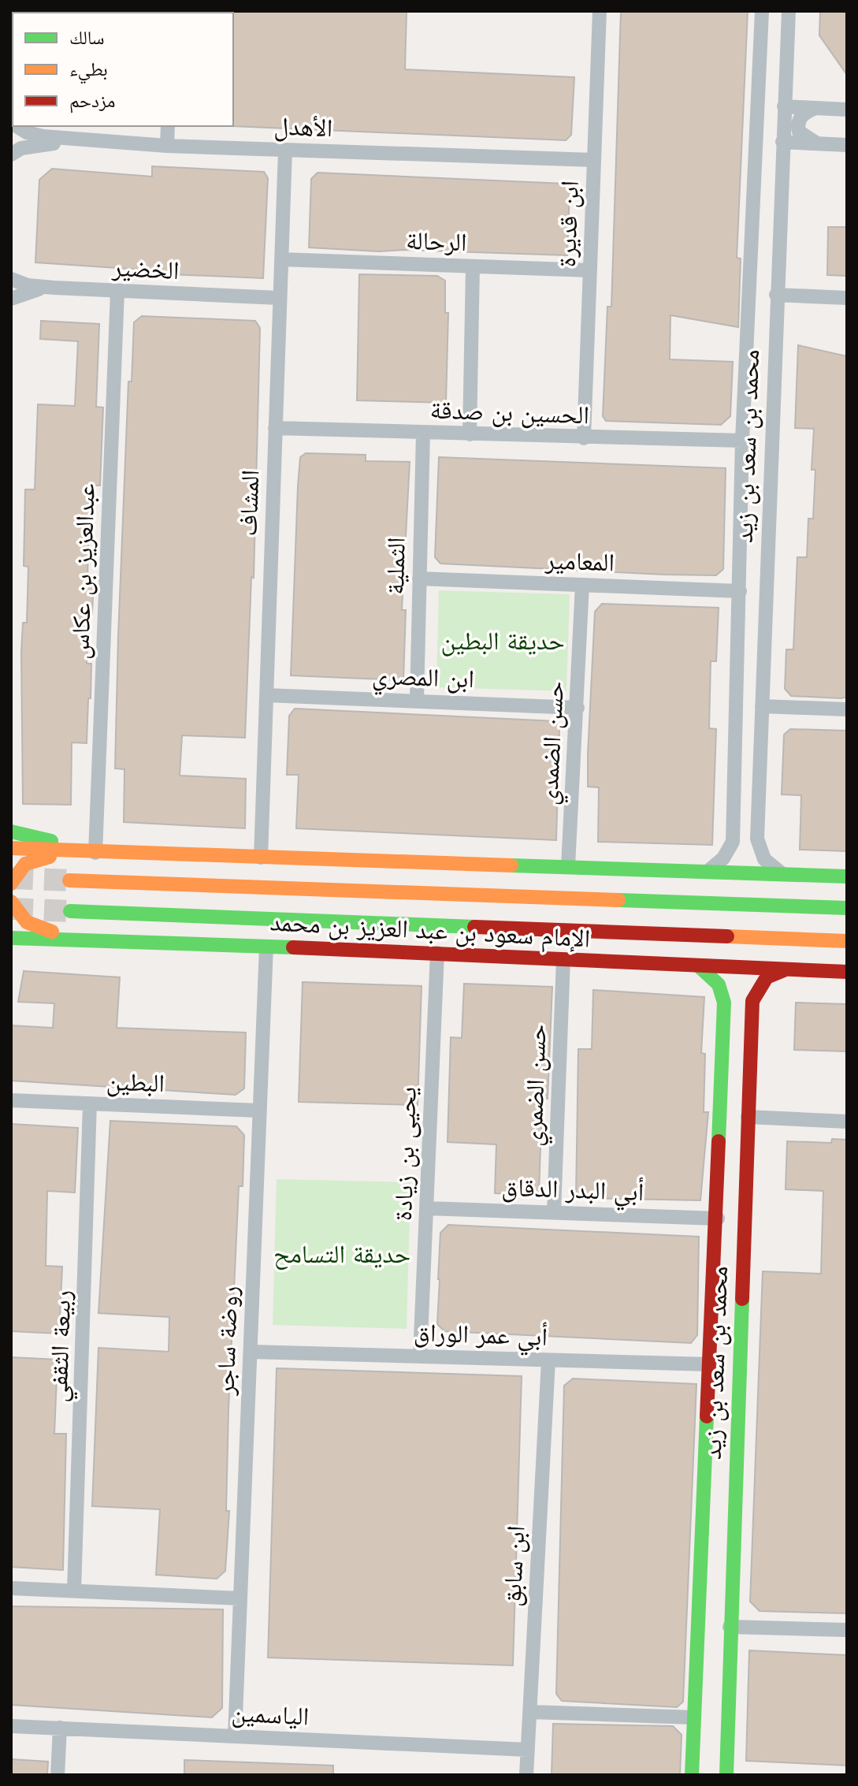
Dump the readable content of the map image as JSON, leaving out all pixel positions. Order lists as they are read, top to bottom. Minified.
{"streets":{"street":["الأهدل","ابن قديرة","الرحالة","الخضير","الحسين بن صدقة","محمد بن سعد بن زيد","المشاف","المعامير","الثملية","عبدالعزيز بن عكاس","ابن المصري","حسن الضمدي","الإمام سعود بن عبد العزيز بن محمد","البطين","حسن الضمري","يحيى بن زيادة","أبي البدر الدقاق","أبي عمر الوراق","روضة ساجر","ربيعة الثقفي","ابن سابق","الياسمين"]},"crossings":[["الأهدل","ابن قديرة"],["الأهدل","المشاف"],["ابن قديرة","الرحالة"],["ابن قديرة","الحسين بن صدقة"],["الرحالة","المشاف"],["الخضير","المشاف"],["الخضير","عبدالعزيز بن عكاس"],["الحسين بن صدقة","محمد بن سعد بن زيد"],["الحسين بن صدقة","المشاف"],["الحسين بن صدقة","الثملية"],["محمد بن سعد بن زيد","المعامير"],["محمد بن سعد بن زيد","الإمام سعود بن عبد العزيز بن محمد"],["محمد بن سعد بن زيد","أبي البدر الدقاق"],["محمد بن سعد بن زيد","أبي عمر الوراق"],["المشاف","ابن المصري"],["المعامير","الثملية"],["المعامير","حسن الضمدي"],["الثملية","ابن المصري"],["ابن المصري","حسن الضمدي"],["الإمام سعود بن عبد العزيز بن محمد","حسن الضمري"],["الإمام سعود بن عبد العزيز بن محمد","يحيى بن زيادة"],["الإمام سعود بن عبد العزيز بن محمد","روضة ساجر"],["البطين","روضة ساجر"],["البطين","ربيعة الثقفي"],["حسن الضمري","أبي البدر الدقاق"],["يحيى بن زيادة","أبي البدر الدقاق"],["يحيى بن زيادة","أبي عمر الوراق"],["أبي عمر الوراق","روضة ساجر"],["أبي عمر الوراق","ابن سابق"],["روضة ساجر","الياسمين"],["ابن سابق","الياسمين"]],"parks":["حديقة البطين","حديقة التسامح"],"legend":["سالك","بطيء","مزدحم"]}
